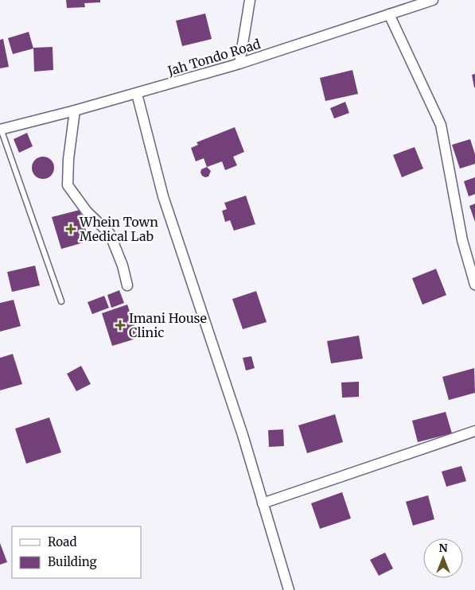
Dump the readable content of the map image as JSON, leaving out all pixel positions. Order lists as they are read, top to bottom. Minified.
{"streets":{"street":["Jah Tondo Road"]},"places":{"health":["Whein Town Medical Lab","Imani House Clinic"]},"legend":["Road","Building"],"north":"top"}
